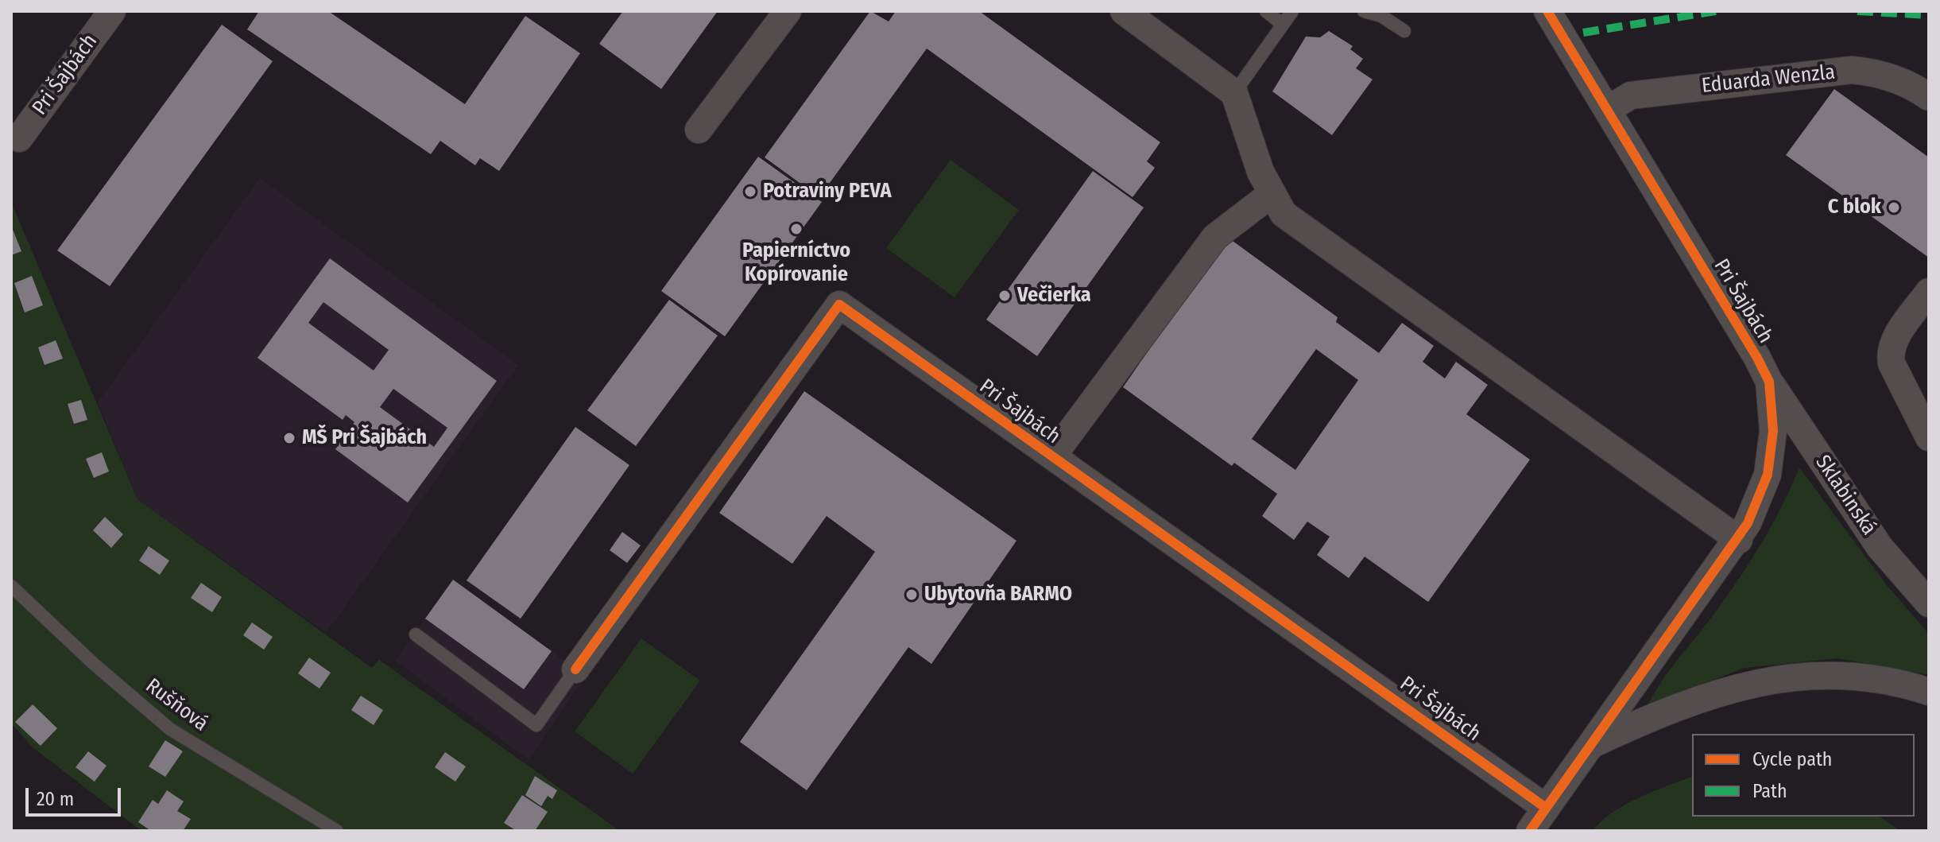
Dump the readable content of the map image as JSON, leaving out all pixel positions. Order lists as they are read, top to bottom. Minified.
{"streets":{"street":["Pri Šajbách","Eduarda Wenzla","Sklabinská"],"lane":["Rušňová"]},"crossings":[["Pri Šajbách","Eduarda Wenzla"],["Pri Šajbách","Sklabinská"]],"places":["Potraviny PEVA","C blok","Papierníctvo Kopírovanie","Večierka","MŠ Pri Šajbách","Ubytovňa BARMO"],"legend":["Cycle path","Path"],"scale_bar":"20 m"}
